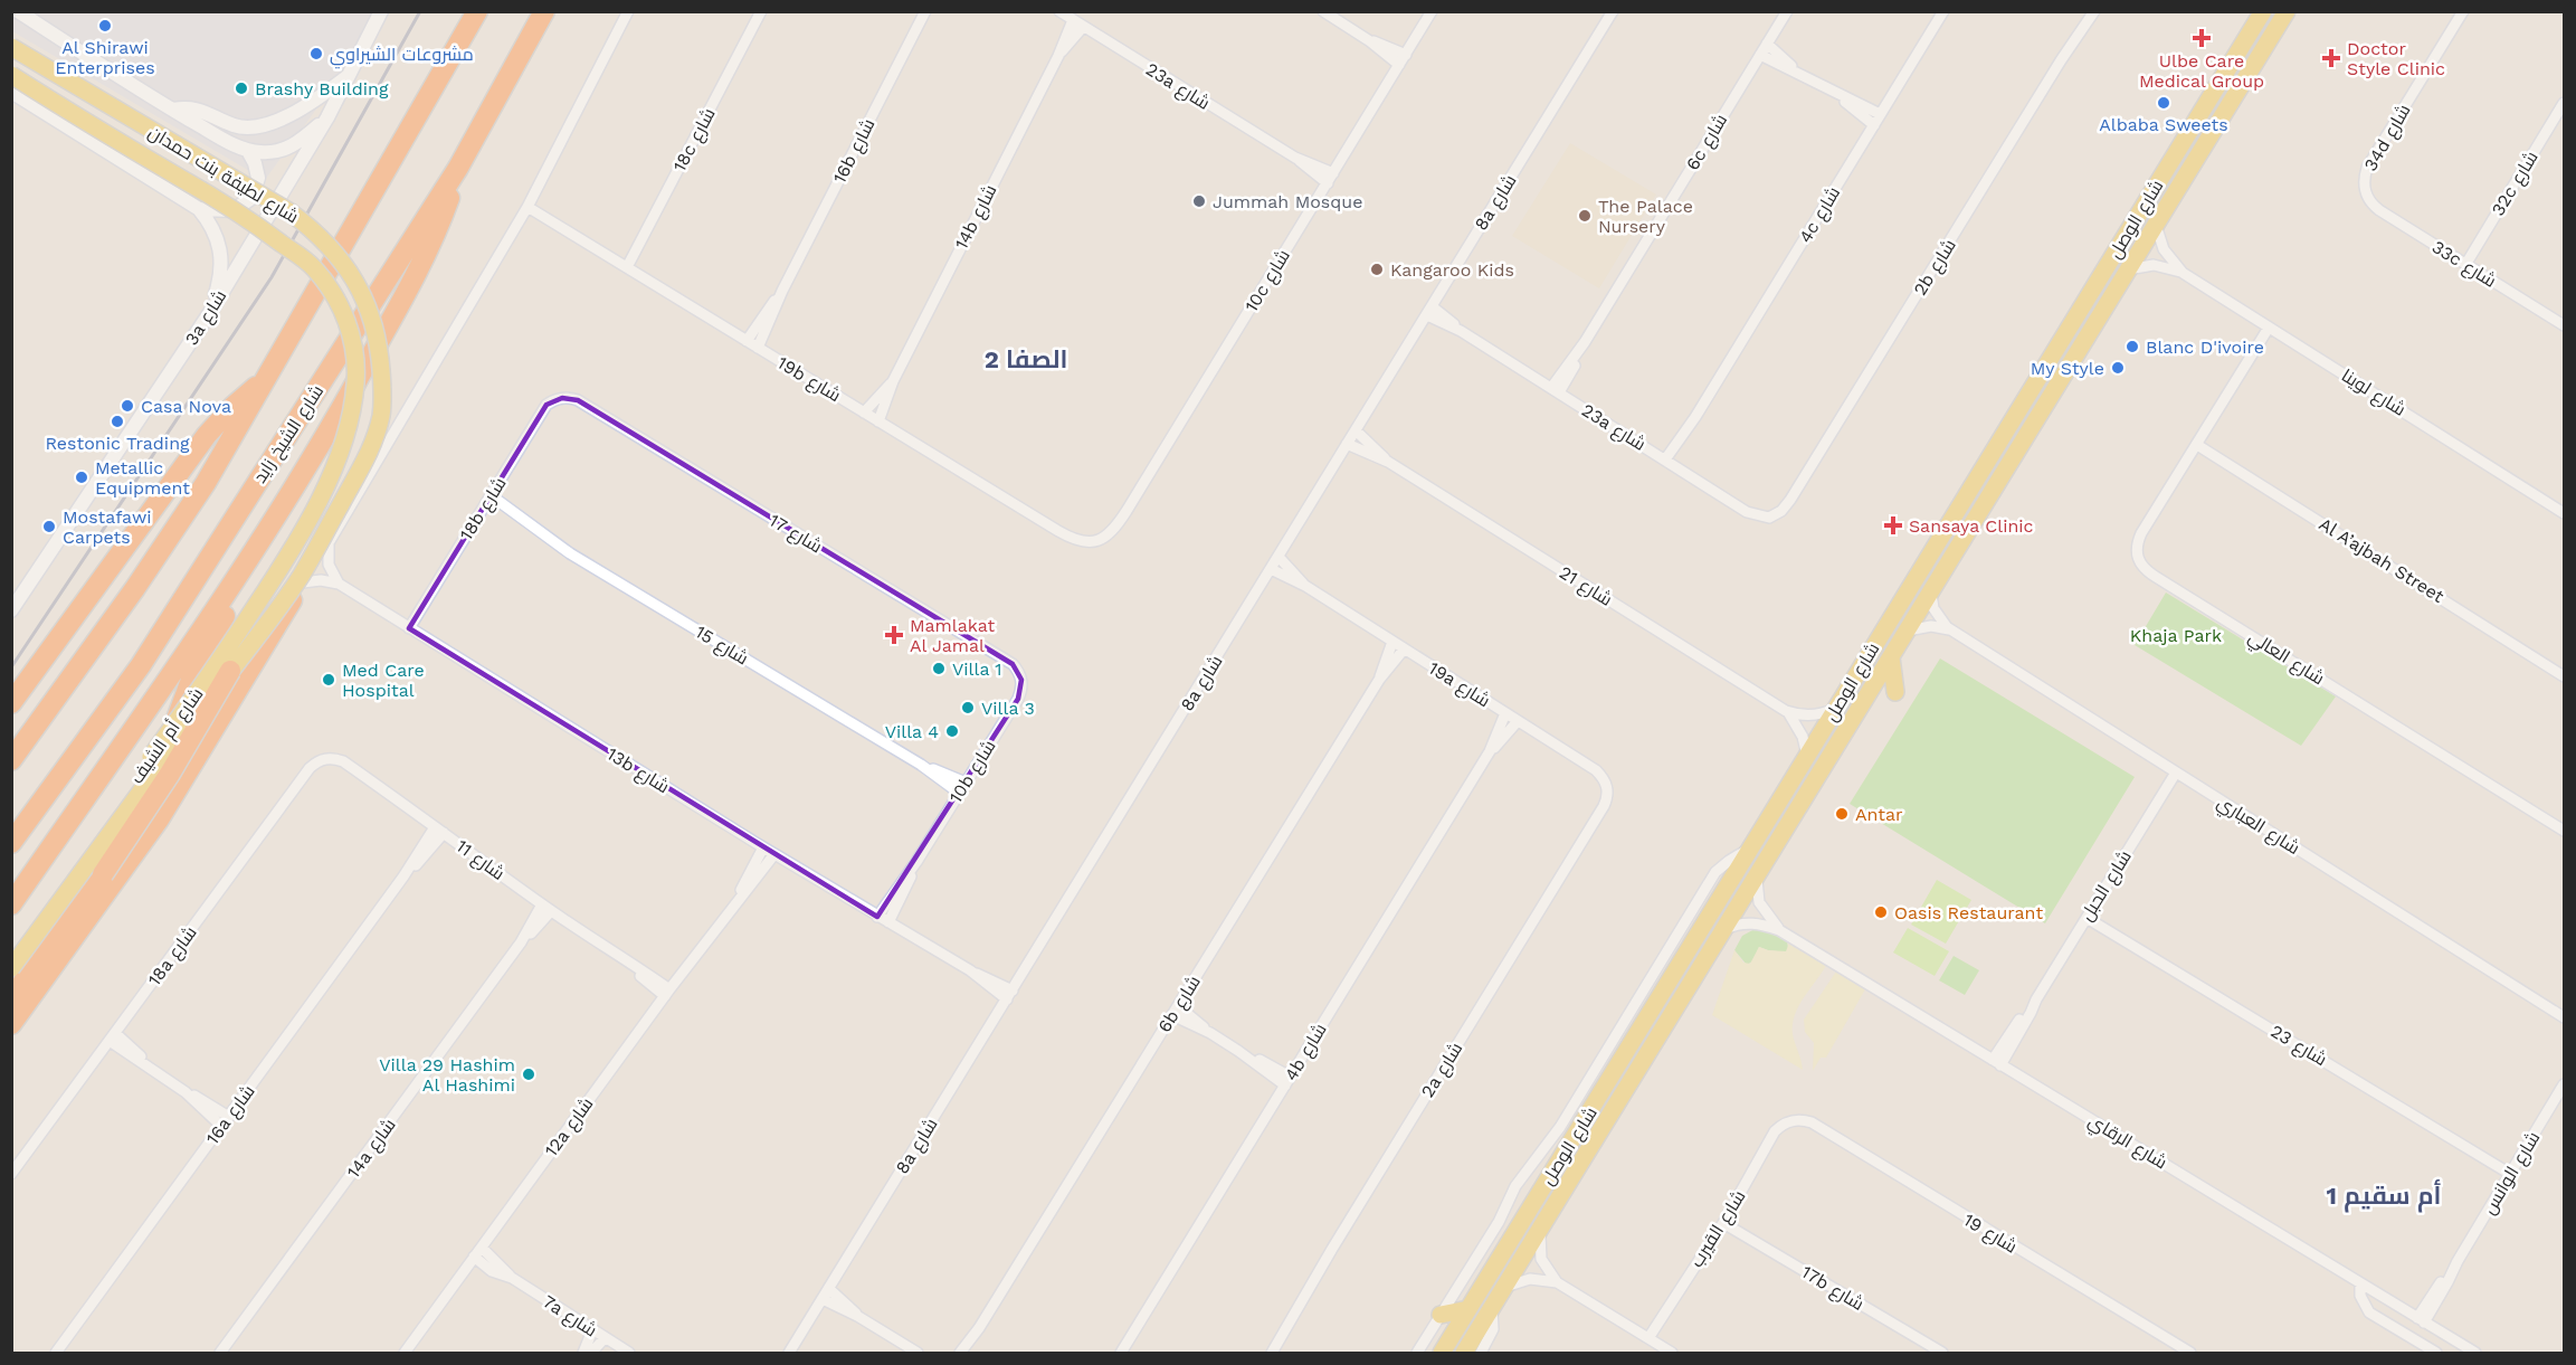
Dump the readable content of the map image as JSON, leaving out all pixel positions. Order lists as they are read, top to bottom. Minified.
{"streets":{"highway":["شارع الشيخ زايد"],"main road":["شارع لطيفة بنت حمدان","شارع الوصل","شارع أم الشيف"],"street":["23a شارع","34d شارع","18c شارع","6c شارع","16b شارع","32c شارع","8a شارع","4c شارع","14b شارع","33c شارع","2b شارع","10c شارع","3a شارع","19b شارع","شارع لوينا","18b شارع","شارع 17","Al A’ajbah Street","شارع 21","شارع 15","شارع العالي","19a شارع","13b شارع","10b شارع","شارع العباري","شارع 11","شارع الحبل","18a شارع","6b شارع","شارع 23","4b شارع","2a شارع","16a شارع","12a شارع","شارع الرقاي","14a شارع","شارع الوانس","شارع القيرب","شارع 19","17b شارع","7a شارع"]},"crossings":[["23a شارع","6c شارع"],["23a شارع","8a شارع"],["23a شارع","4c شارع"],["23a شارع","14b شارع"],["23a شارع","2b شارع"],["23a شارع","10c شارع"],["34d شارع","33c شارع"],["18c شارع","19b شارع"],["16b شارع","19b شارع"],["شارع لطيفة بنت حمدان","3a شارع"],["شارع لطيفة بنت حمدان","شارع أم الشيف"],["32c شارع","33c شارع"],["8a شارع","شارع 21"],["8a شارع","19a شارع"],["8a شارع","13b شارع"],["14b شارع","19b شارع"],["شارع الوصل","شارع لوينا"],["شارع الوصل","شارع 21"],["شارع الوصل","شارع العباري"],["شارع الوصل","شارع الرقاي"],["10c شارع","19b شارع"],["شارع لوينا","شارع العالي"],["18b شارع","شارع 17"],["18b شارع","شارع 15"],["18b شارع","13b شارع"],["شارع 17","10b شارع"],["Al A’ajbah Street","شارع العالي"],["شارع 15","10b شارع"],["19a شارع","6b شارع"],["19a شارع","4b شارع"],["19a شارع","2a شارع"],["13b شارع","10b شارع"],["13b شارع","12a شارع"],["شارع العباري","شارع الحبل"],["شارع 11","18a شارع"],["شارع 11","16a شارع"],["شارع 11","12a شارع"],["شارع 11","14a شارع"],["شارع الحبل","شارع 23"],["شارع الحبل","شارع الرقاي"],["شارع 23","شارع الوانس"],["12a شارع","7a شارع"],["شارع الرقاي","شارع الوانس"],["شارع القيرب","شارع 19"],["شارع القيرب","17b شارع"]],"districts":["الصفا 2","أم سقيم 1"],"parks":["Khaja Park"],"places":{"other":["Al Shirawi Enterprises","مشروعات الشيراوي","Brashy Building","Albaba Sweets","Jummah Mosque","The Palace Nursery","Kangaroo Kids","Blanc D'ivoire","My Style","Casa Nova","Restonic Trading","Metallic Equipment","Mostafawi Carpets","Villa 1","Med Care Hospital","Villa 3","Villa 4","Antar","Oasis Restaurant","Villa 29 Hashim Al Hashimi"],"health":["Ulbe Care Medical Group","Doctor Style Clinic","Sansaya Clinic","Mamlakat Al Jamal"]}}
